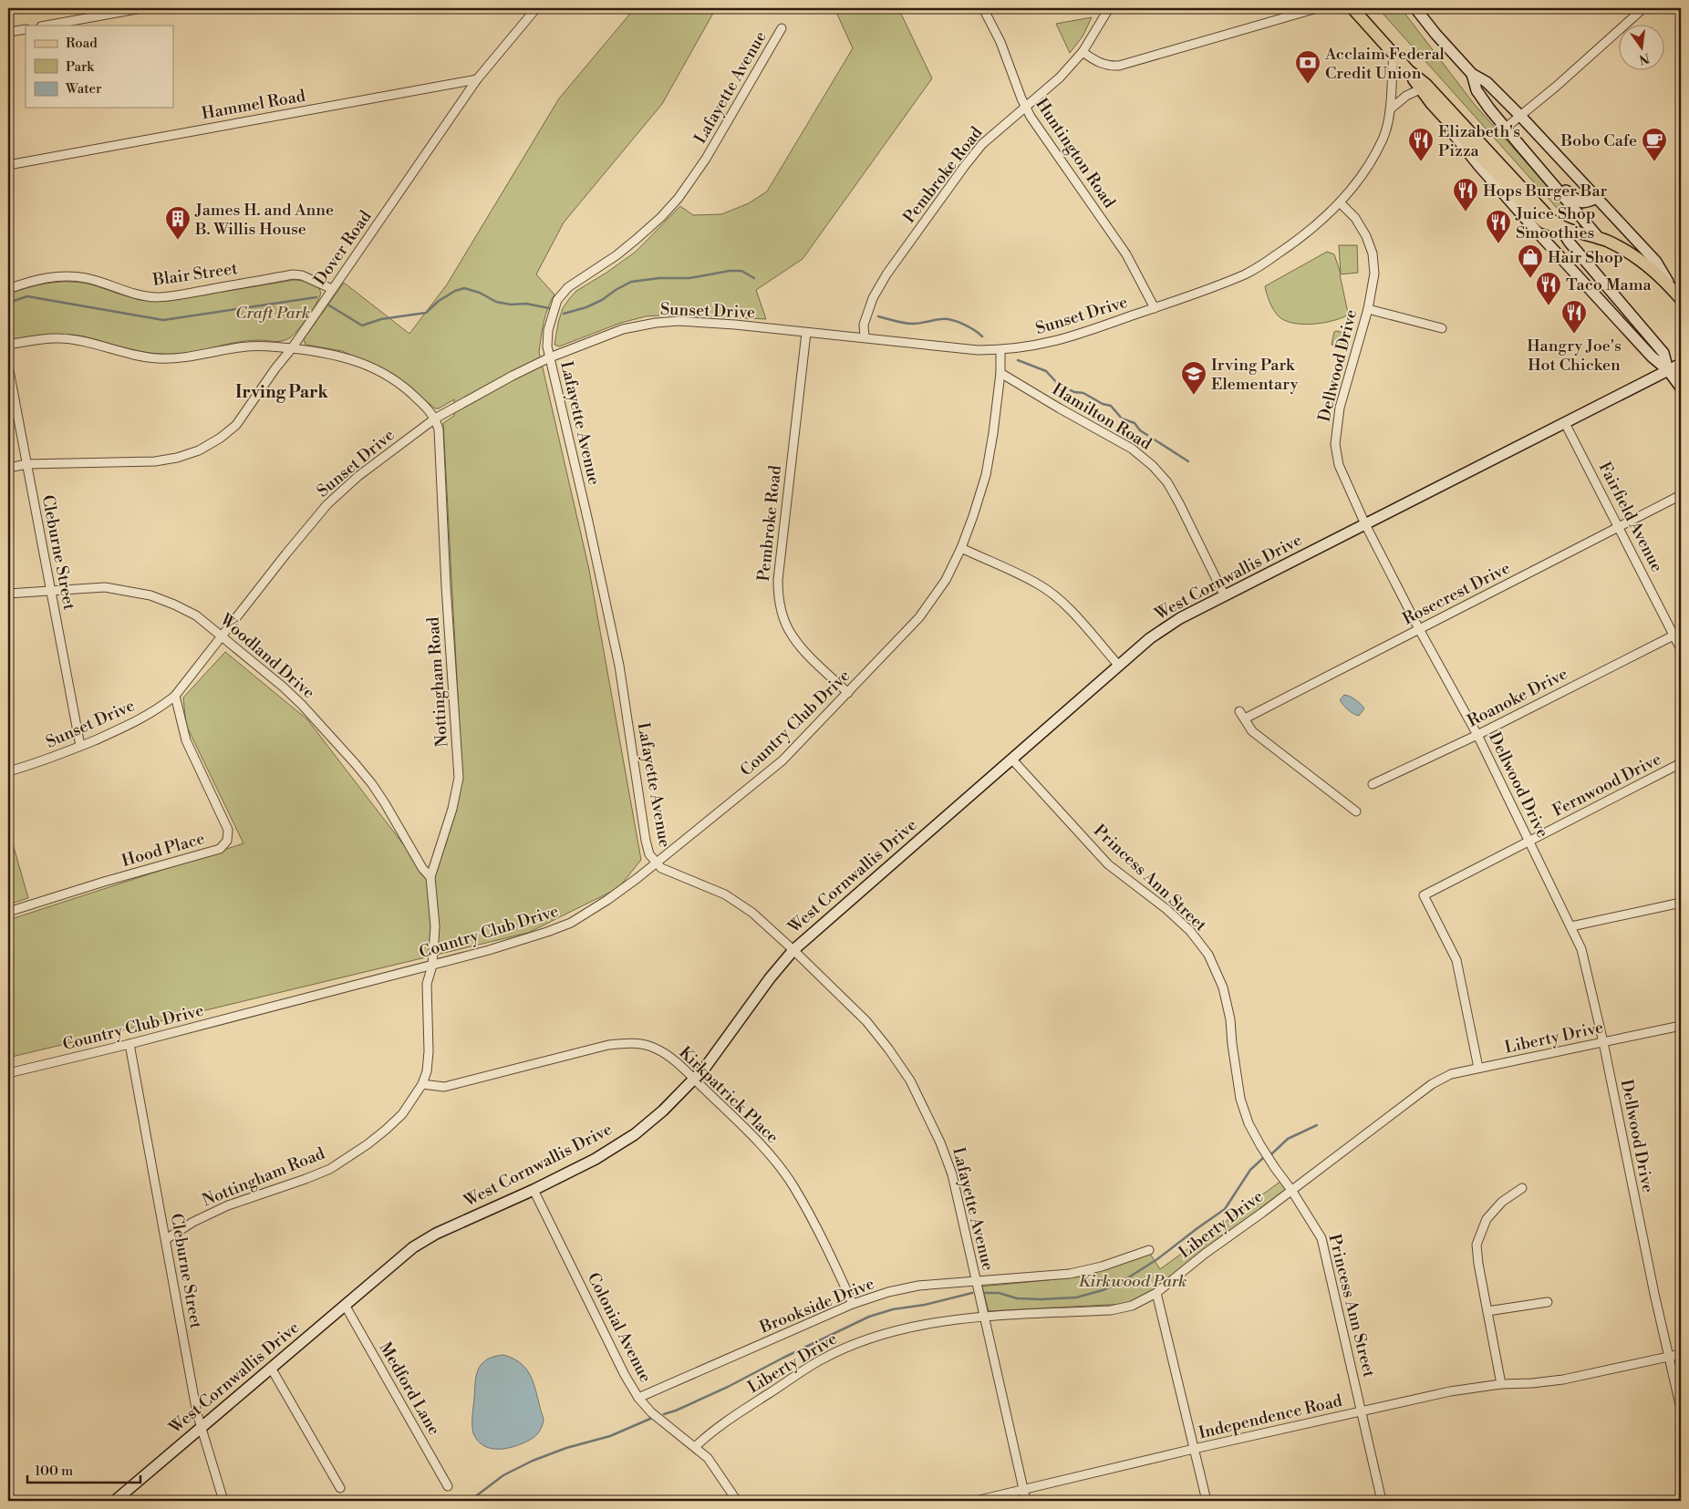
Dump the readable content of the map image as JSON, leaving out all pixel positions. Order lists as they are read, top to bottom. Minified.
{"streets":{"street":["Lafayette Avenue","Hammel Road","Huntington Road","Pembroke Road","Dover Road","Blair Street","Sunset Drive","Dellwood Drive","Hamilton Road","Fairfield Avenue","Cleburne Street","West Cornwallis Drive","Rosecrest Drive","Woodland Drive","Nottingham Road","Roanoke Drive","Country Club Drive","Fernwood Drive","Hood Place","Princess Ann Street","Liberty Drive","Kirkpatrick Place","Brookside Drive","Colonial Avenue","Medford Lane","Independence Road"]},"crossings":[["Lafayette Avenue","Sunset Drive"],["Lafayette Avenue","West Cornwallis Drive"],["Lafayette Avenue","Country Club Drive"],["Lafayette Avenue","Liberty Drive"],["Lafayette Avenue","Brookside Drive"],["Lafayette Avenue","Independence Road"],["Hammel Road","Dover Road"],["Huntington Road","Pembroke Road"],["Huntington Road","Sunset Drive"],["Pembroke Road","Sunset Drive"],["Pembroke Road","Country Club Drive"],["Dover Road","Blair Street"],["Dover Road","Cleburne Street"],["Sunset Drive","Dellwood Drive"],["Sunset Drive","Cleburne Street"],["Sunset Drive","Woodland Drive"],["Sunset Drive","Nottingham Road"],["Sunset Drive","Country Club Drive"],["Sunset Drive","Hood Place"],["Dellwood Drive","West Cornwallis Drive"],["Dellwood Drive","Rosecrest Drive"],["Dellwood Drive","Roanoke Drive"],["Dellwood Drive","Fernwood Drive"],["Dellwood Drive","Liberty Drive"],["Dellwood Drive","Independence Road"],["Hamilton Road","West Cornwallis Drive"],["Hamilton Road","Country Club Drive"],["Fairfield Avenue","West Cornwallis Drive"],["Fairfield Avenue","Rosecrest Drive"],["Fairfield Avenue","Roanoke Drive"],["Cleburne Street","West Cornwallis Drive"],["Cleburne Street","Woodland Drive"],["Cleburne Street","Nottingham Road"],["Cleburne Street","Country Club Drive"],["West Cornwallis Drive","Princess Ann Street"],["West Cornwallis Drive","Kirkpatrick Place"],["West Cornwallis Drive","Colonial Avenue"],["West Cornwallis Drive","Medford Lane"],["Woodland Drive","Nottingham Road"],["Nottingham Road","Country Club Drive"],["Nottingham Road","Kirkpatrick Place"],["Fernwood Drive","Liberty Drive"],["Princess Ann Street","Liberty Drive"],["Princess Ann Street","Independence Road"],["Liberty Drive","Colonial Avenue"],["Kirkpatrick Place","Brookside Drive"],["Brookside Drive","Colonial Avenue"]],"districts":["Irving Park"],"parks":["Craft Park","Kirkwood Park"],"places":{"bank":["Acclaim Federal Credit Union"],"restaurant":["Elizabeth's Pizza","Hops Burger Bar","Juice Shop Smoothies","Taco Mama","Hangry Joe's Hot Chicken"],"cafe":["Bobo Cafe"],"building":["James H. and Anne B. Willis House"],"shop":["Hair Shop"],"school or university":["Irving Park Elementary"]},"legend":["Road","Park","Water"],"scale_bar":"100 m","north":"bottom"}
